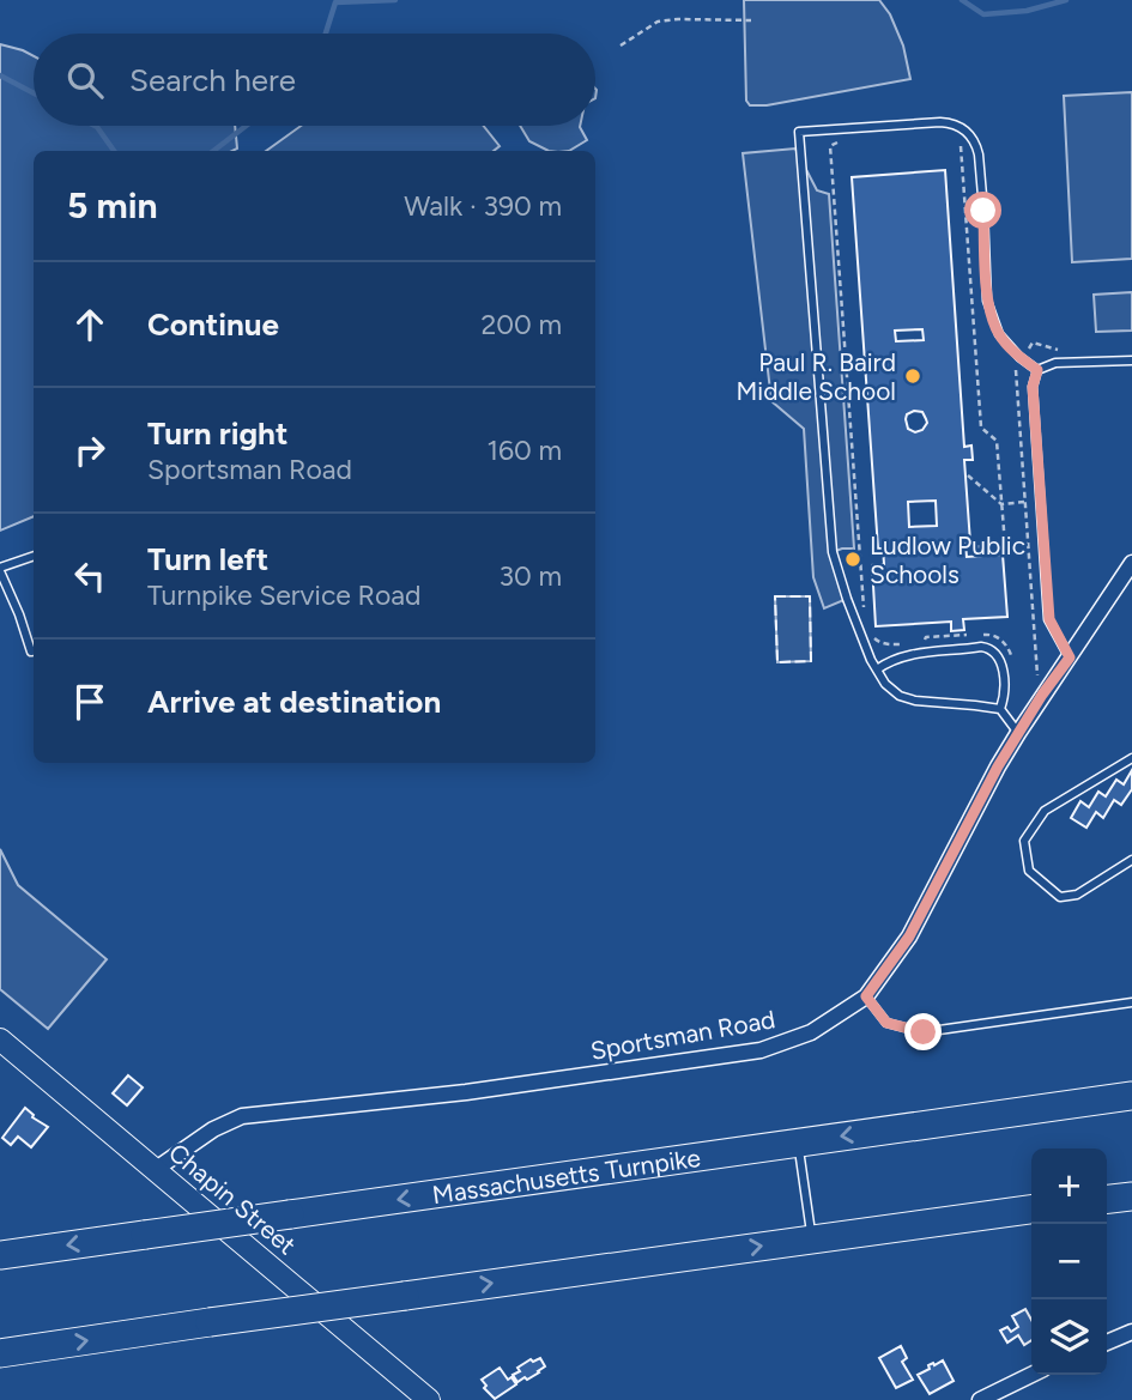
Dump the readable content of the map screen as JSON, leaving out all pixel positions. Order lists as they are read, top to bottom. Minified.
{"streets":{"highway":["Massachusetts Turnpike"],"main road":["Chapin Street"],"street":["Sportsman Road"]},"crossings":[["Sportsman Road","Chapin Street"]],"places":["Paul R. Baird Middle School","Ludlow Public Schools"],"page":{"search":"Search here","heading":["5 min","Walk · 390 m"],"list":[["Continue","200 m"],["Turn right","Sportsman Road","160 m"],["Turn left","Turnpike Service Road","30 m"],"Arrive at destination"],"map_buttons":["+","−"]}}
